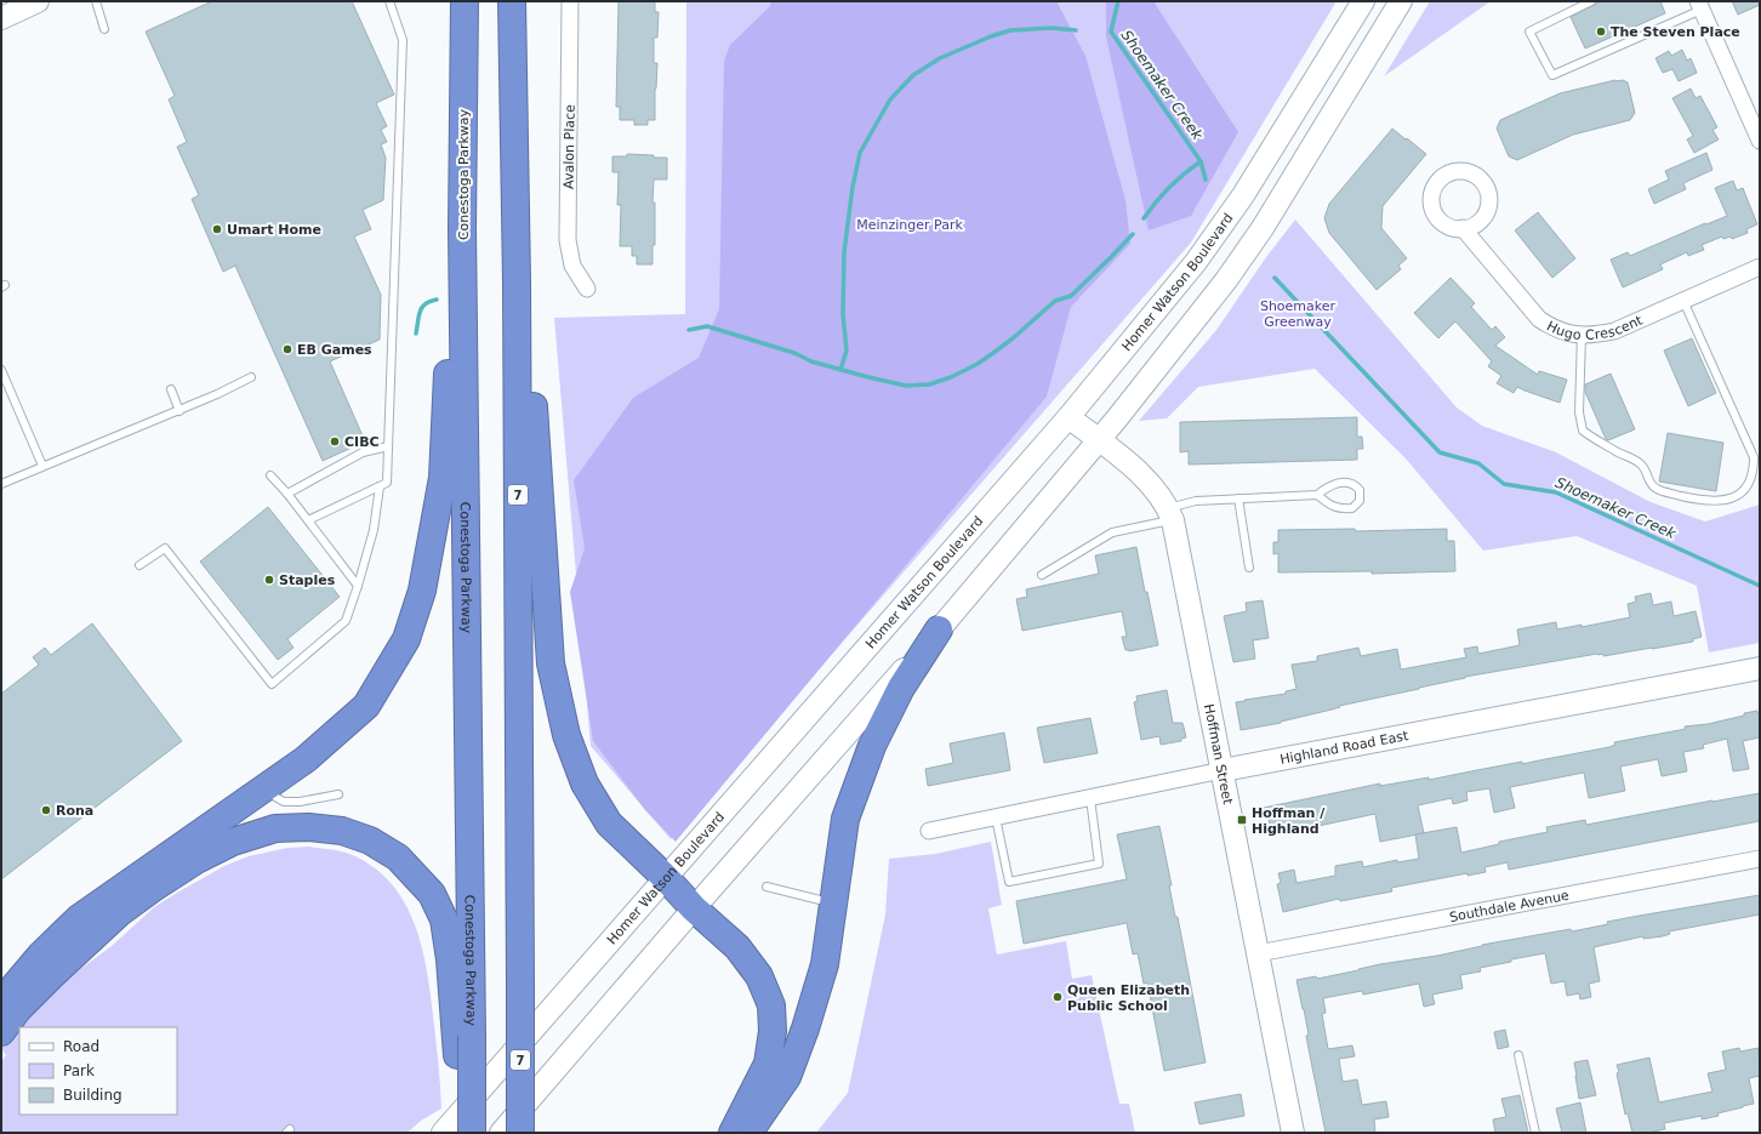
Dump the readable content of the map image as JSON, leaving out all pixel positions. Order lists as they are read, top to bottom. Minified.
{"streets":{"highway":["Conestoga Parkway","7"],"main road":["Homer Watson Boulevard","Highland Road East","Hoffman Street"],"street":["Avalon Place","Hugo Crescent","Southdale Avenue"]},"crossings":[["Homer Watson Boulevard","Hoffman Street"],["Highland Road East","Hoffman Street"],["Hoffman Street","Southdale Avenue"]],"water":["Shoemaker Creek"],"parks":["Meinzinger Park","Shoemaker Greenway"],"places":{"other":["The Steven Place","Umart Home","EB Games","CIBC","Staples","Rona","Queen Elizabeth Public School"],"transit":["Hoffman / Highland"]},"legend":["Road","Park","Building"]}
